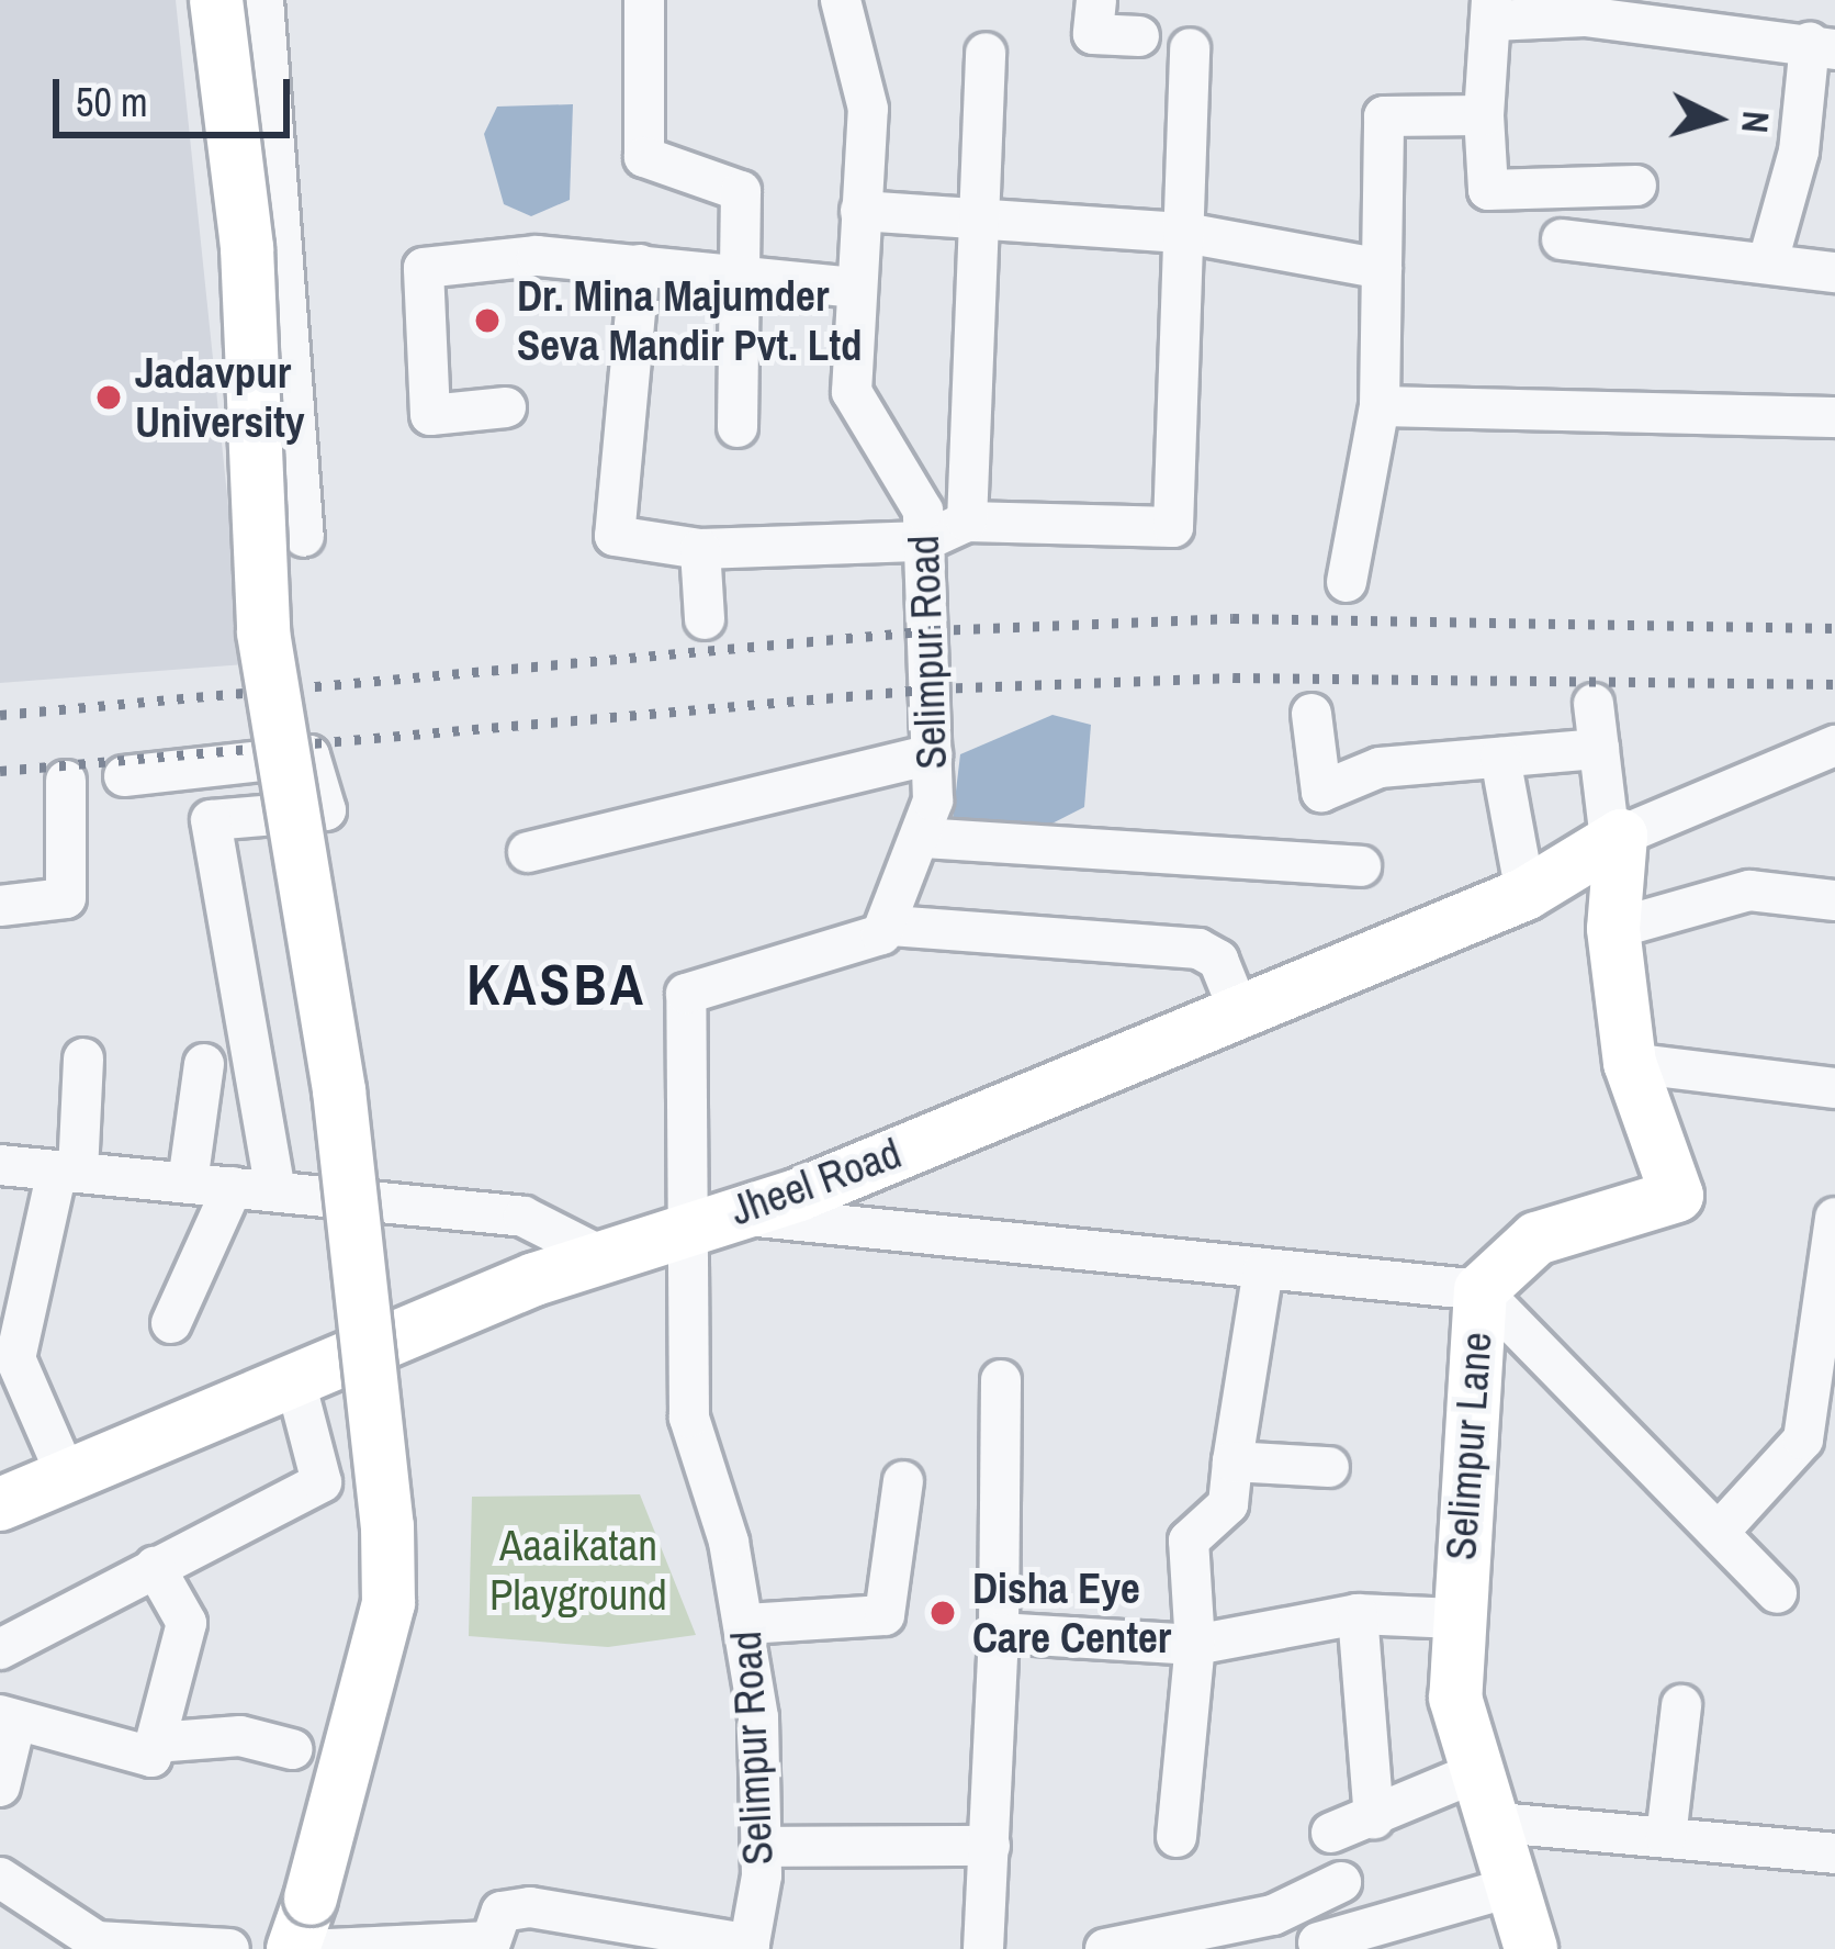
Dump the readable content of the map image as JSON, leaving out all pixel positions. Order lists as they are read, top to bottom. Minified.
{"streets":{"street":["Selimpur Road","Jheel Road","Selimpur Lane"]},"crossings":[["Selimpur Road","Jheel Road"],["Jheel Road","Selimpur Lane"]],"districts":["KASBA"],"parks":["Aaaikatan Playground"],"places":["Dr. Mina Majumder Seva Mandir Pvt. Ltd","Jadavpur University","Disha Eye Care Center"],"scale_bar":"50 m","north":"right"}
